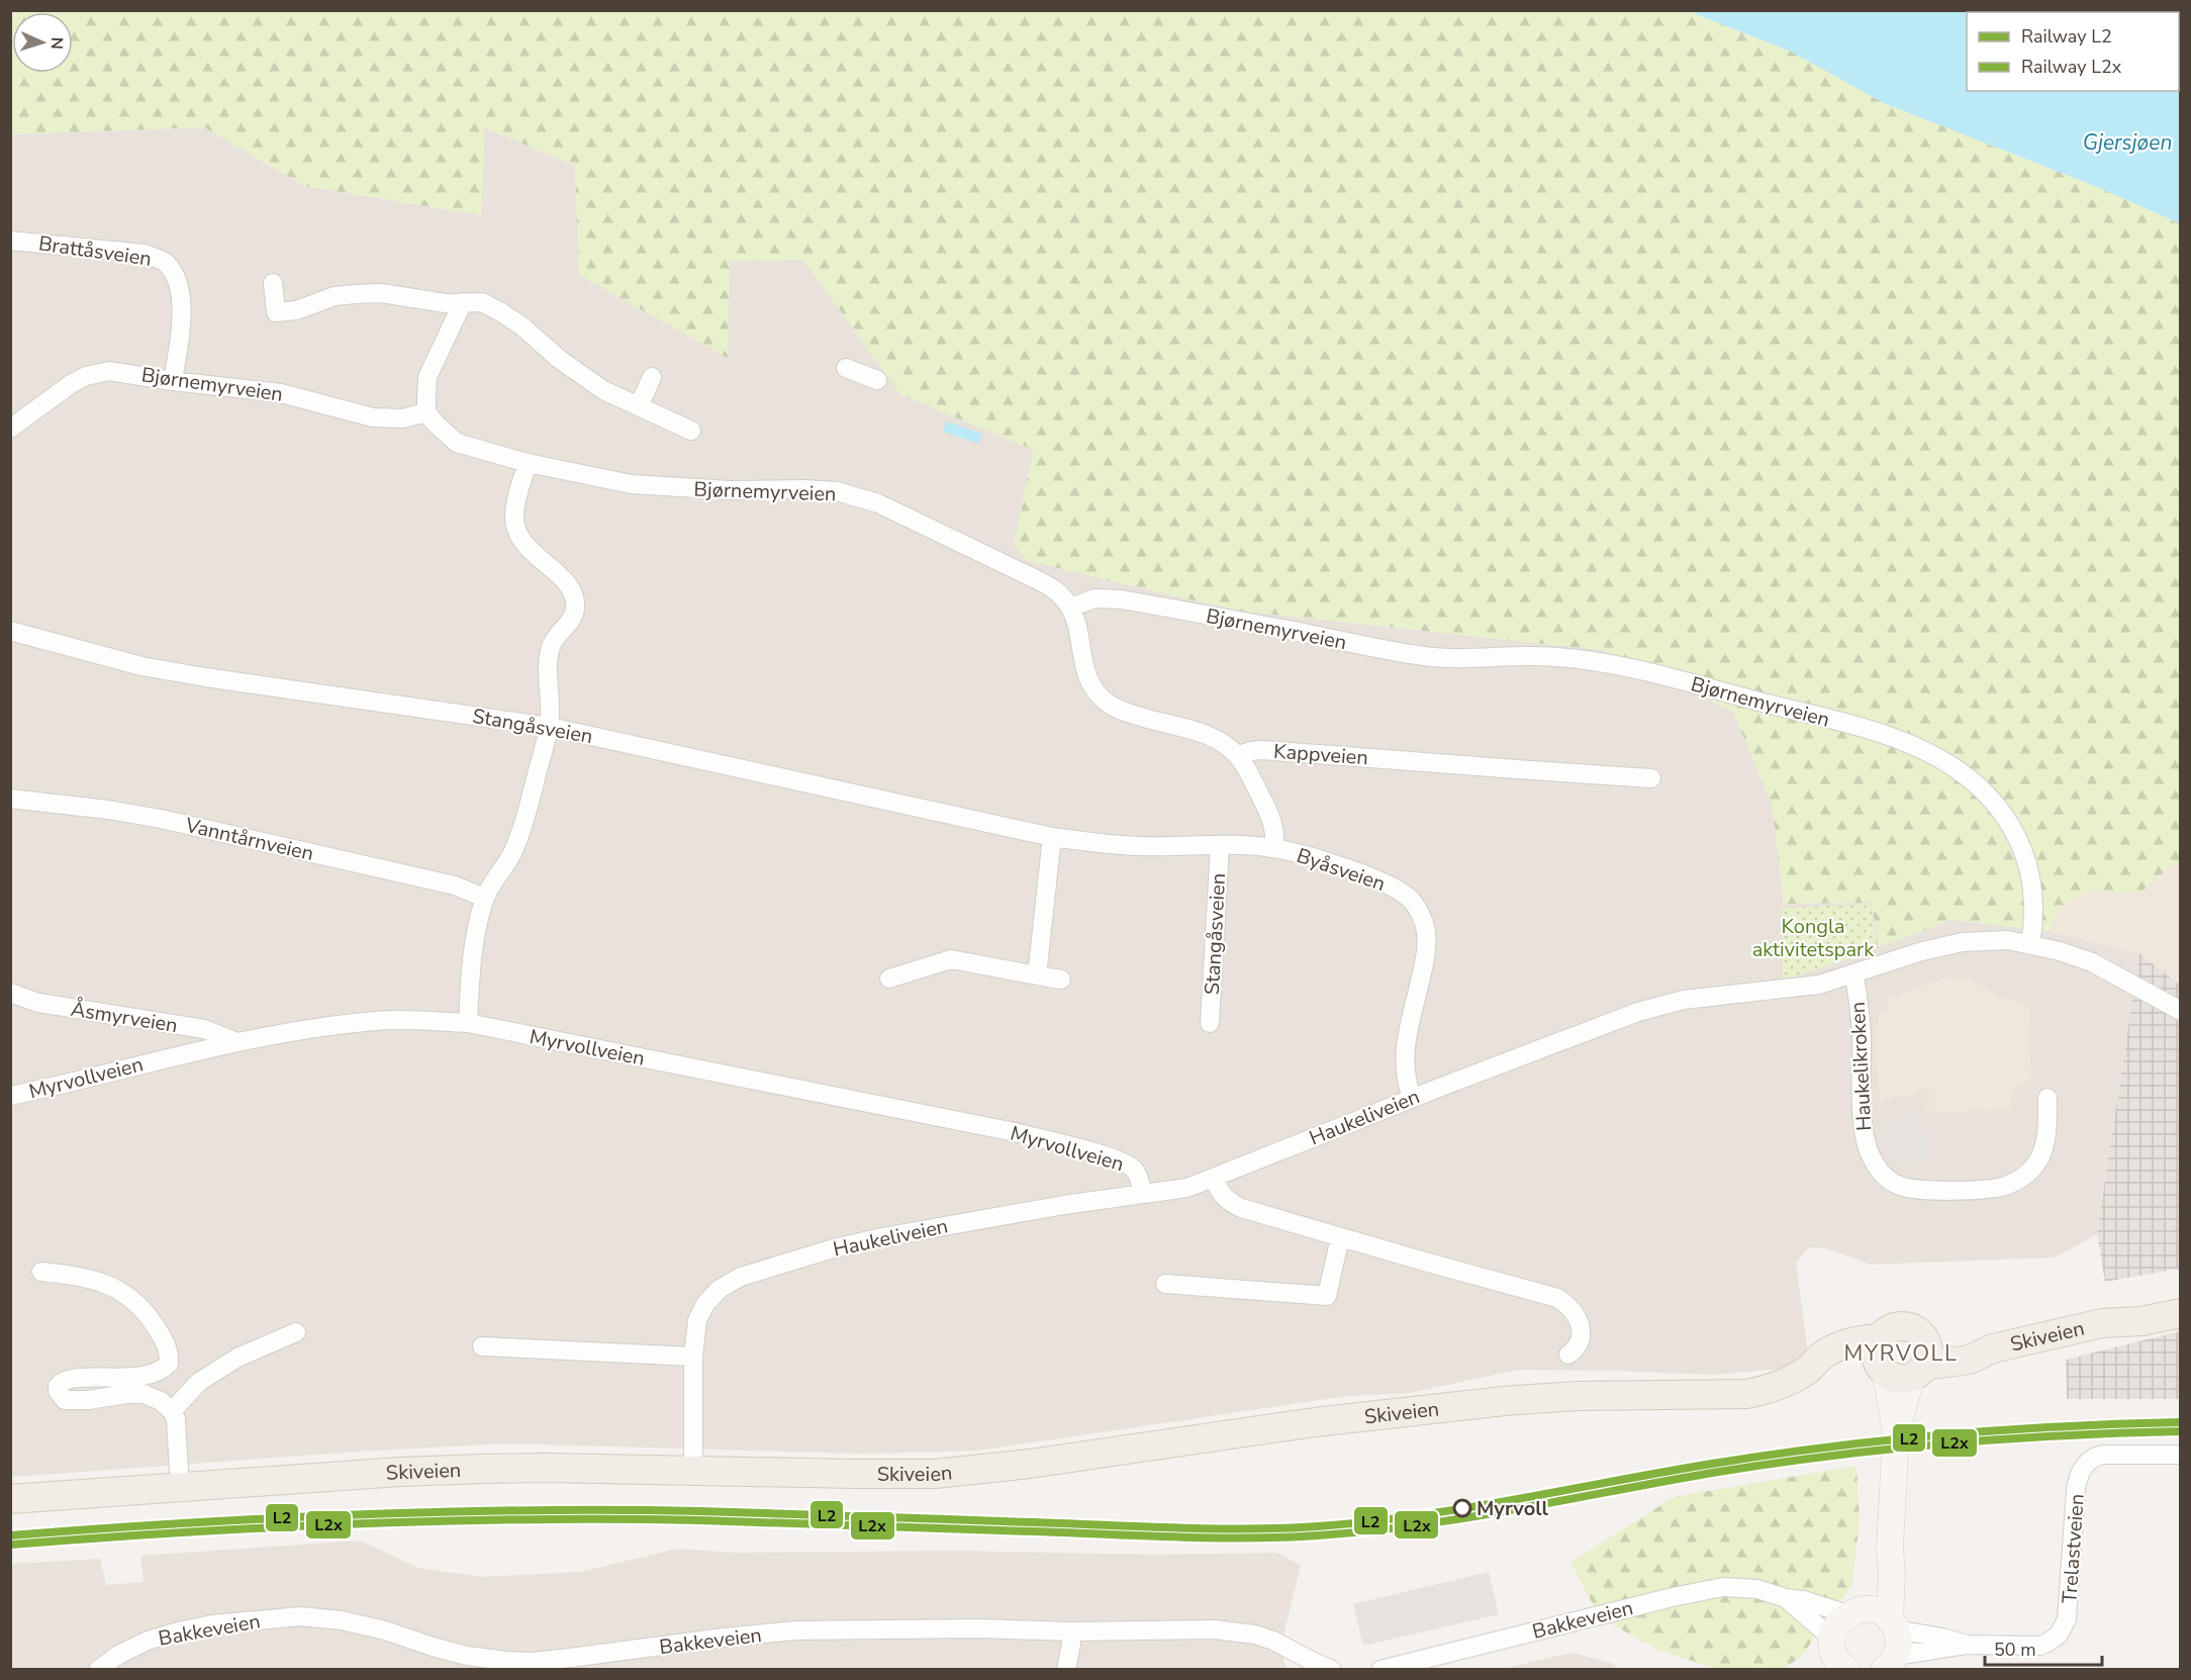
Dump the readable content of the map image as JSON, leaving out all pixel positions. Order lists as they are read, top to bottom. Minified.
{"streets":{"main road":["Skiveien"],"street":["Brattåsveien","Bjørnemyrveien","Stangåsveien","Kappveien","Vanntårnveien","Byåsveien","Åsmyrveien","Myrvollveien","Haukelikroken","Haukeliveien","Trelastveien","Bakkeveien"]},"crossings":[["Brattåsveien","Bjørnemyrveien"],["Bjørnemyrveien","Haukeliveien"],["Stangåsveien","Byåsveien"],["Kappveien","Byåsveien"],["Byåsveien","Haukeliveien"],["Åsmyrveien","Myrvollveien"],["Myrvollveien","Haukeliveien"],["Haukelikroken","Haukeliveien"],["Haukeliveien","Skiveien"],["Trelastveien","Bakkeveien"]],"districts":["MYRVOLL"],"water":["Gjersjøen"],"parks":["Kongla aktivitetspark"],"places":["Myrvoll"],"lines":["rail line L2","rail line L2x"],"legend":["Railway L2","Railway L2x"],"scale_bar":"50 m","north":"right"}
